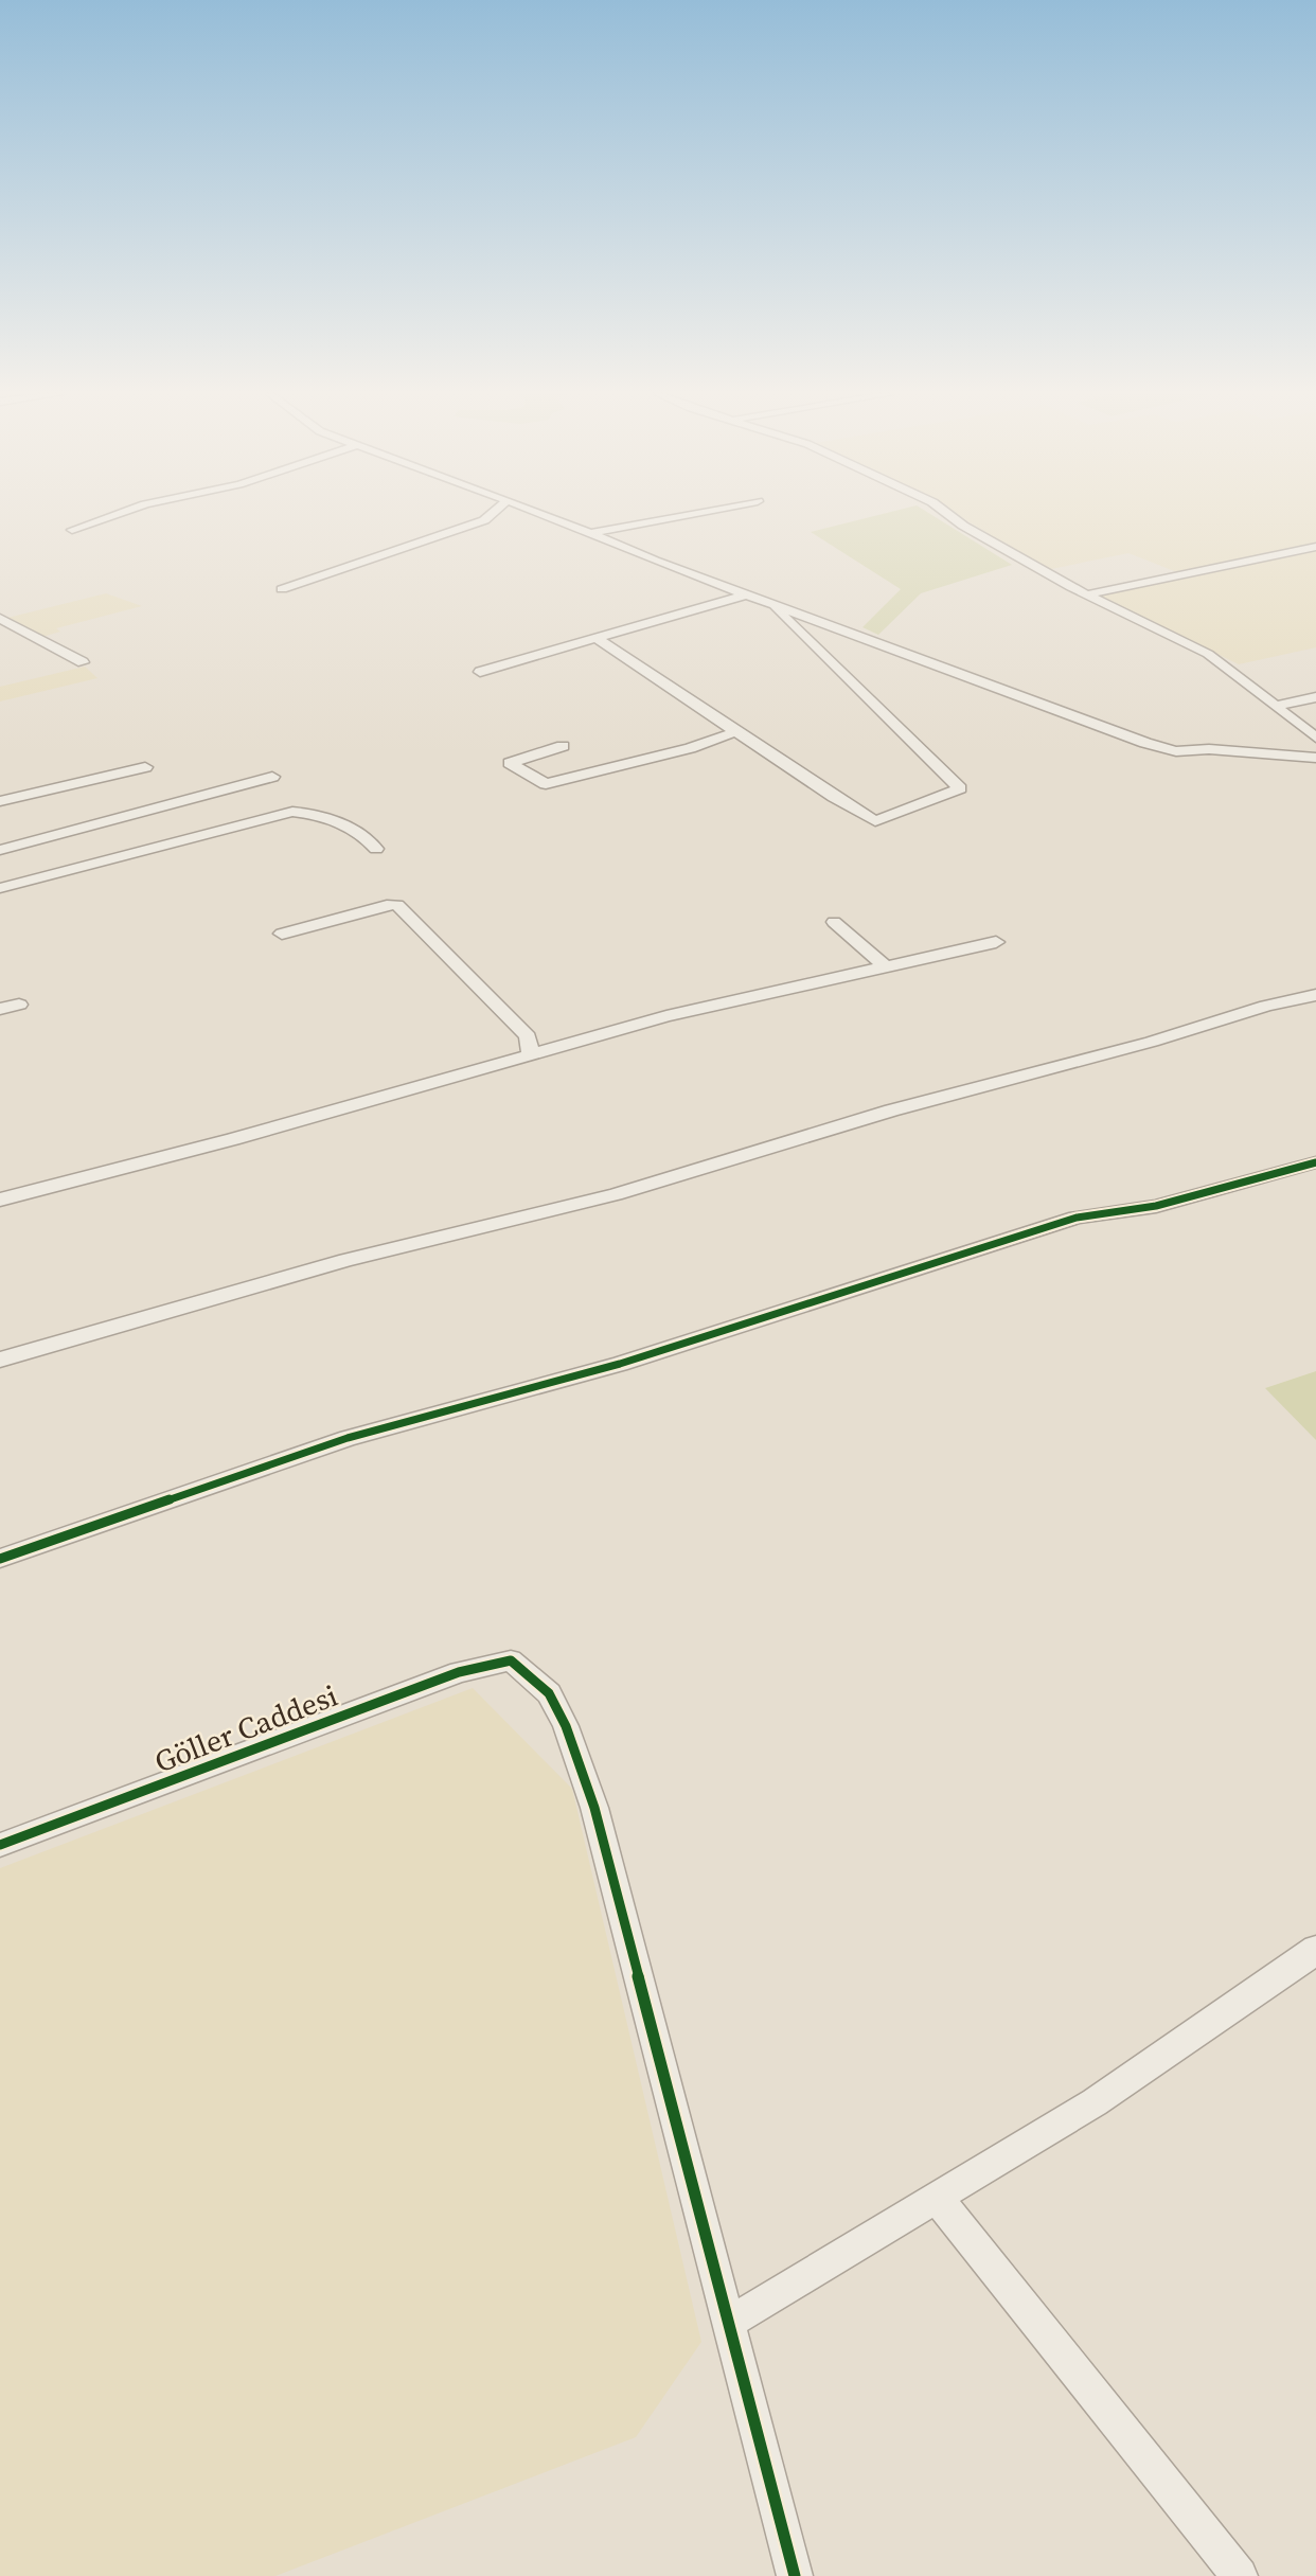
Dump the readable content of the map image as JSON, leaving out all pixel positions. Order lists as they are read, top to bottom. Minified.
{"streets":{"street":["Göller Caddesi"]}}
